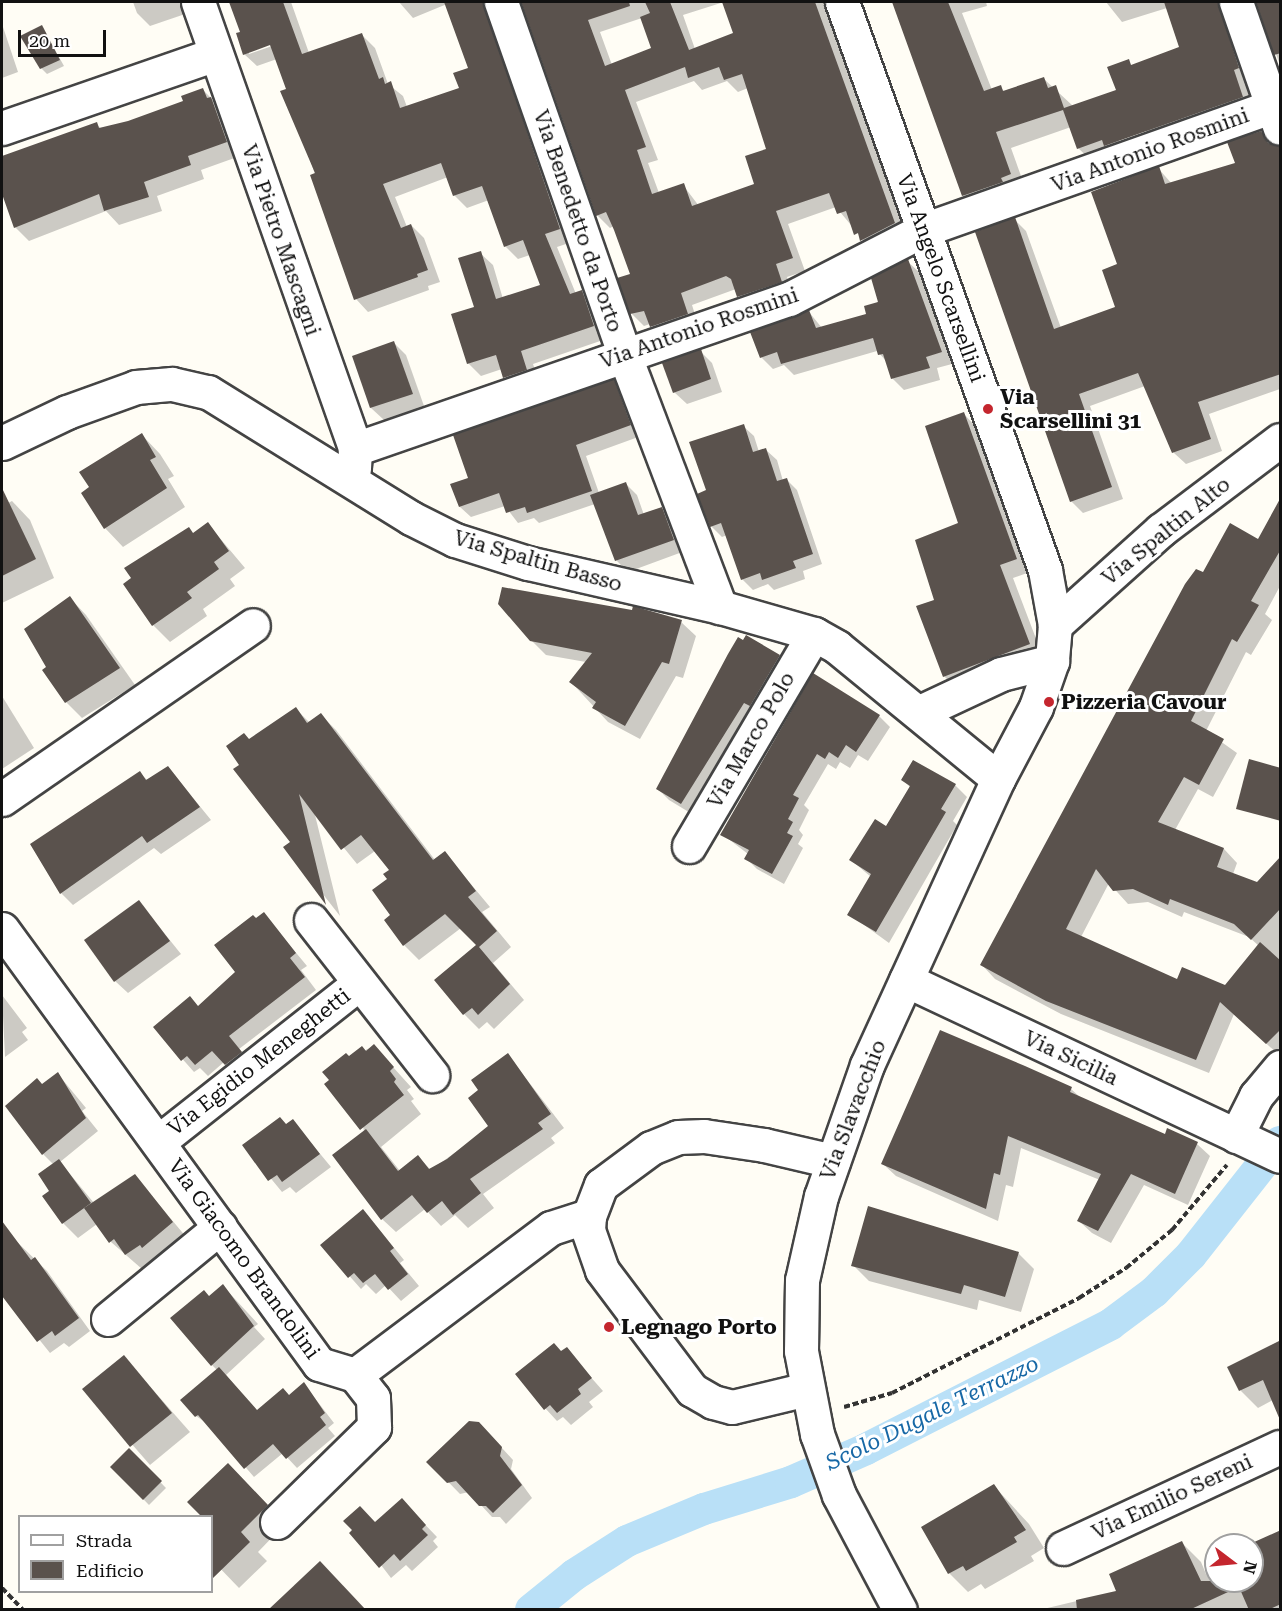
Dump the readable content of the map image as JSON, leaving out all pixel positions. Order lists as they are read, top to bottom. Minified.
{"streets":{"street":["Via Antonio Rosmini","Via Benedetto da Porto","Via Pietro Mascagni","Via Angelo Scarsellini","Via Spaltin Alto","Via Spaltin Basso","Via Marco Polo","Via Sicilia","Via Egidio Meneghetti","Via Slavacchio","Via Giacomo Brandolini","Via Emilio Sereni"]},"crossings":[["Via Antonio Rosmini","Via Benedetto da Porto"],["Via Antonio Rosmini","Via Pietro Mascagni"],["Via Antonio Rosmini","Via Angelo Scarsellini"],["Via Antonio Rosmini","Via Spaltin Basso"],["Via Benedetto da Porto","Via Spaltin Basso"],["Via Pietro Mascagni","Via Spaltin Basso"],["Via Angelo Scarsellini","Via Spaltin Alto"],["Via Angelo Scarsellini","Via Slavacchio"],["Via Spaltin Alto","Via Slavacchio"],["Via Spaltin Basso","Via Marco Polo"],["Via Spaltin Basso","Via Slavacchio"],["Via Sicilia","Via Slavacchio"],["Via Egidio Meneghetti","Via Giacomo Brandolini"]],"water":["Scolo Dugale Terrazzo"],"places":["Via Scarsellini 31","Pizzeria Cavour","Legnago Porto"],"legend":["Strada","Edificio"],"scale_bar":"20 m","north":"right"}
